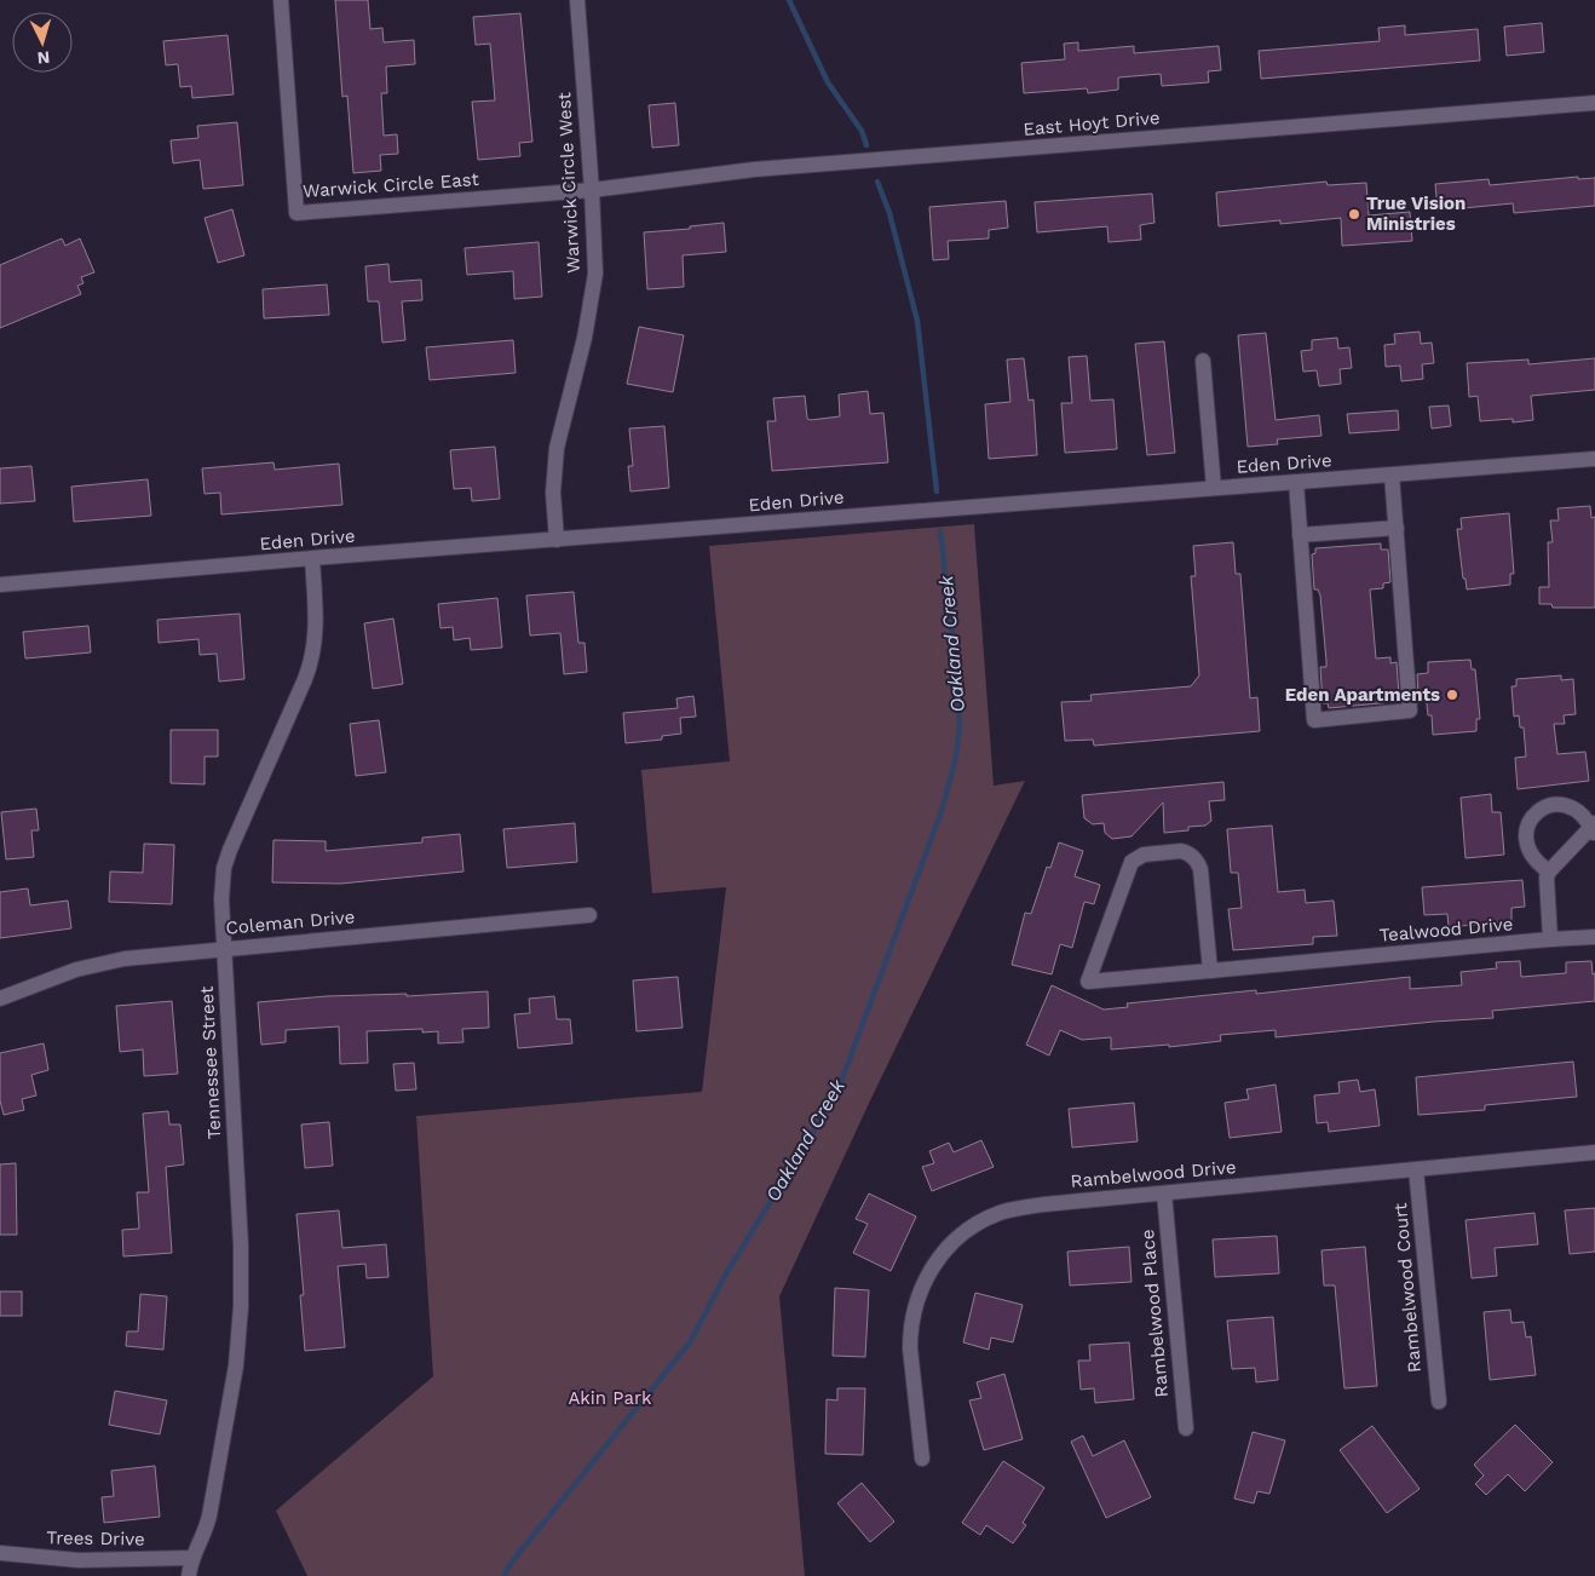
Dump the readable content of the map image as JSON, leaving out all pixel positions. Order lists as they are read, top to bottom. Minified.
{"streets":{"street":["East Hoyt Drive","Warwick Circle West","Warwick Circle East","Eden Drive","Coleman Drive","Tealwood Drive","Tennessee Street","Rambelwood Drive","Rambelwood Court","Rambelwood Place","Trees Drive"]},"crossings":[["East Hoyt Drive","Warwick Circle West"],["East Hoyt Drive","Warwick Circle East"],["Warwick Circle West","Warwick Circle East"],["Warwick Circle West","Eden Drive"],["Eden Drive","Tennessee Street"],["Coleman Drive","Tennessee Street"],["Tennessee Street","Trees Drive"],["Rambelwood Drive","Rambelwood Court"],["Rambelwood Drive","Rambelwood Place"]],"water":["Oakland Creek"],"parks":["Akin Park"],"places":["True Vision Ministries","Eden Apartments"],"north":"bottom"}
